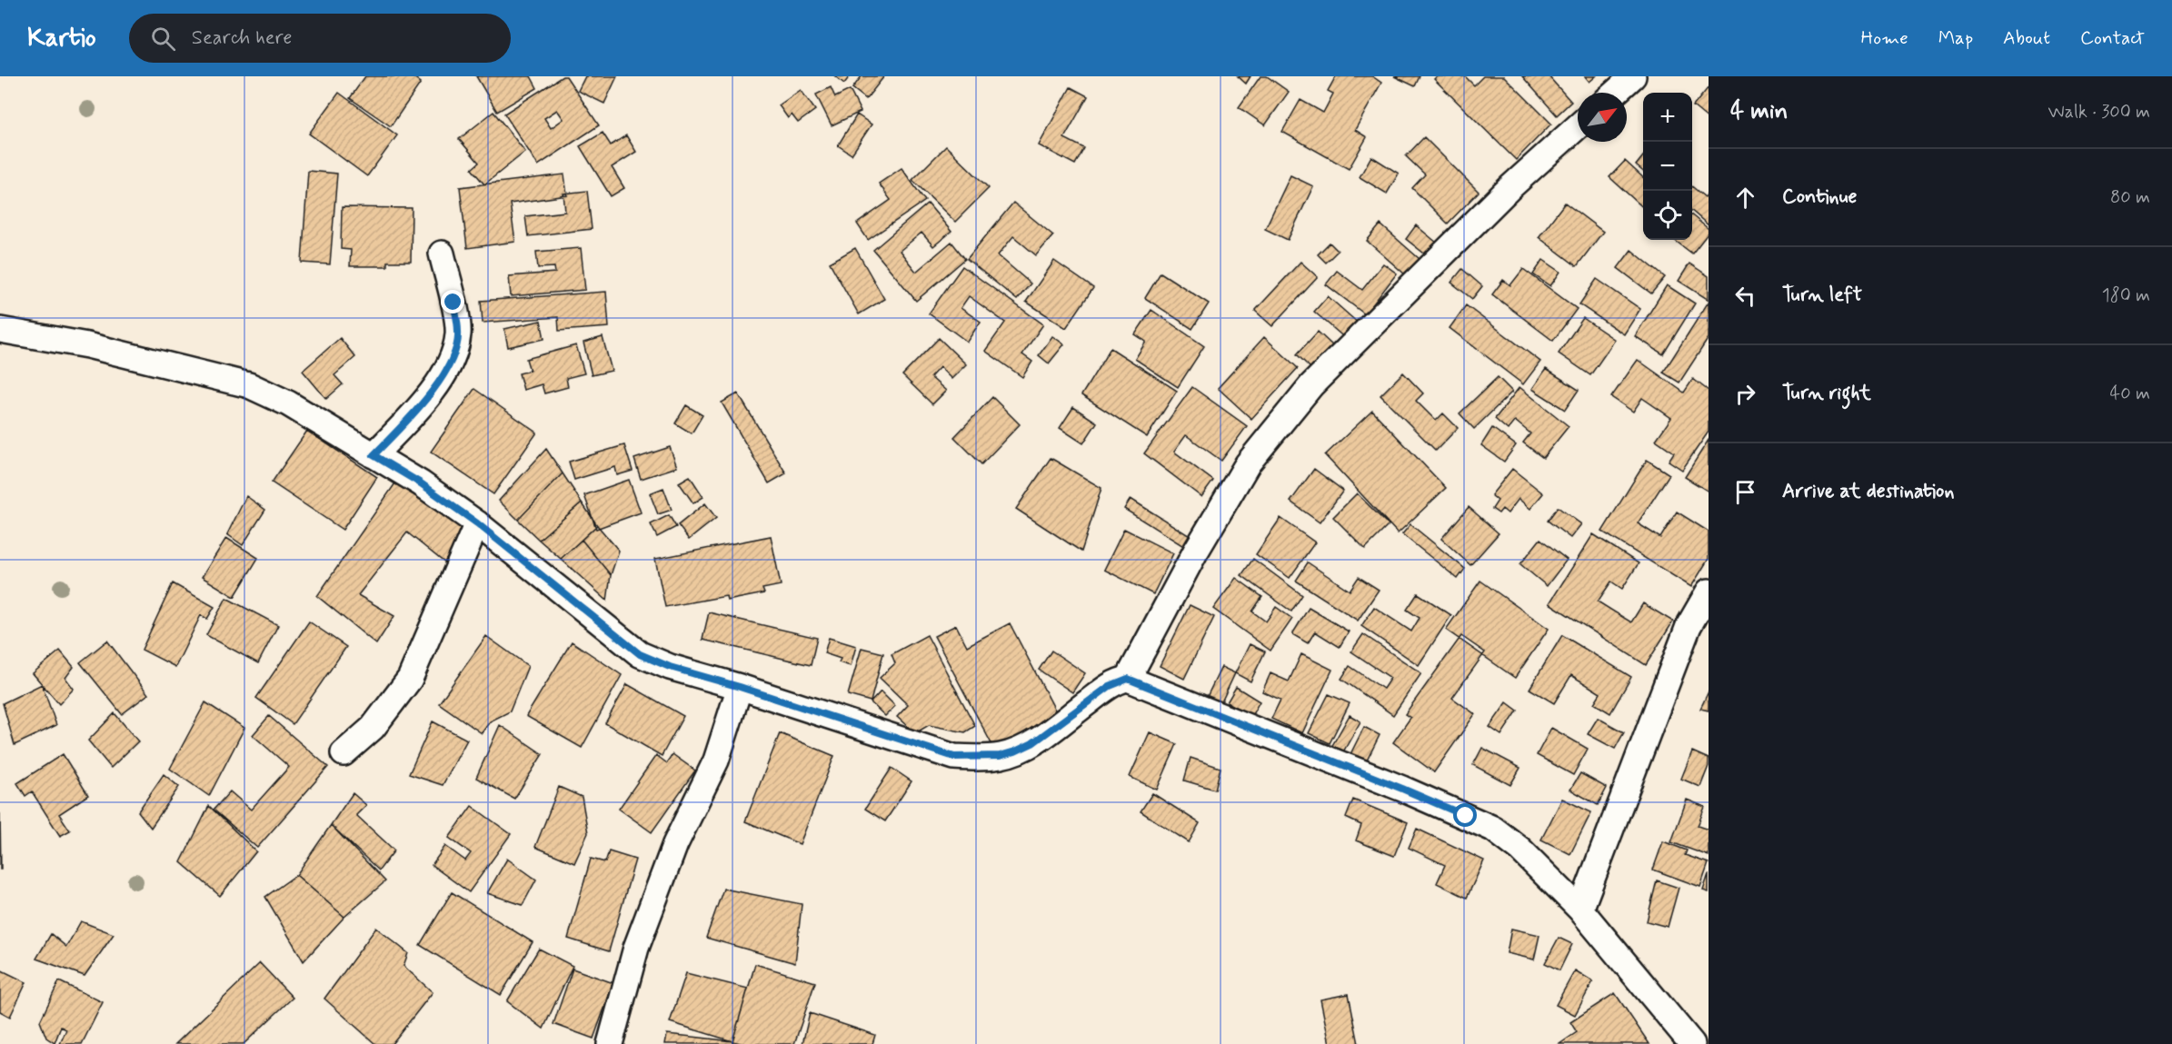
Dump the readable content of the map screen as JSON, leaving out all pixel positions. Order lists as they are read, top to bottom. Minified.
{"north":"top right","page":{"header":"Kartio","search":"Search here","nav":["Home","Map","About","Contact"],"heading":["4 min","Walk · 300 m"],"map_buttons":["+","−"],"list":[["Continue","80 m"],["Turn left","180 m"],["Turn right","40 m"],"Arrive at destination"]}}
